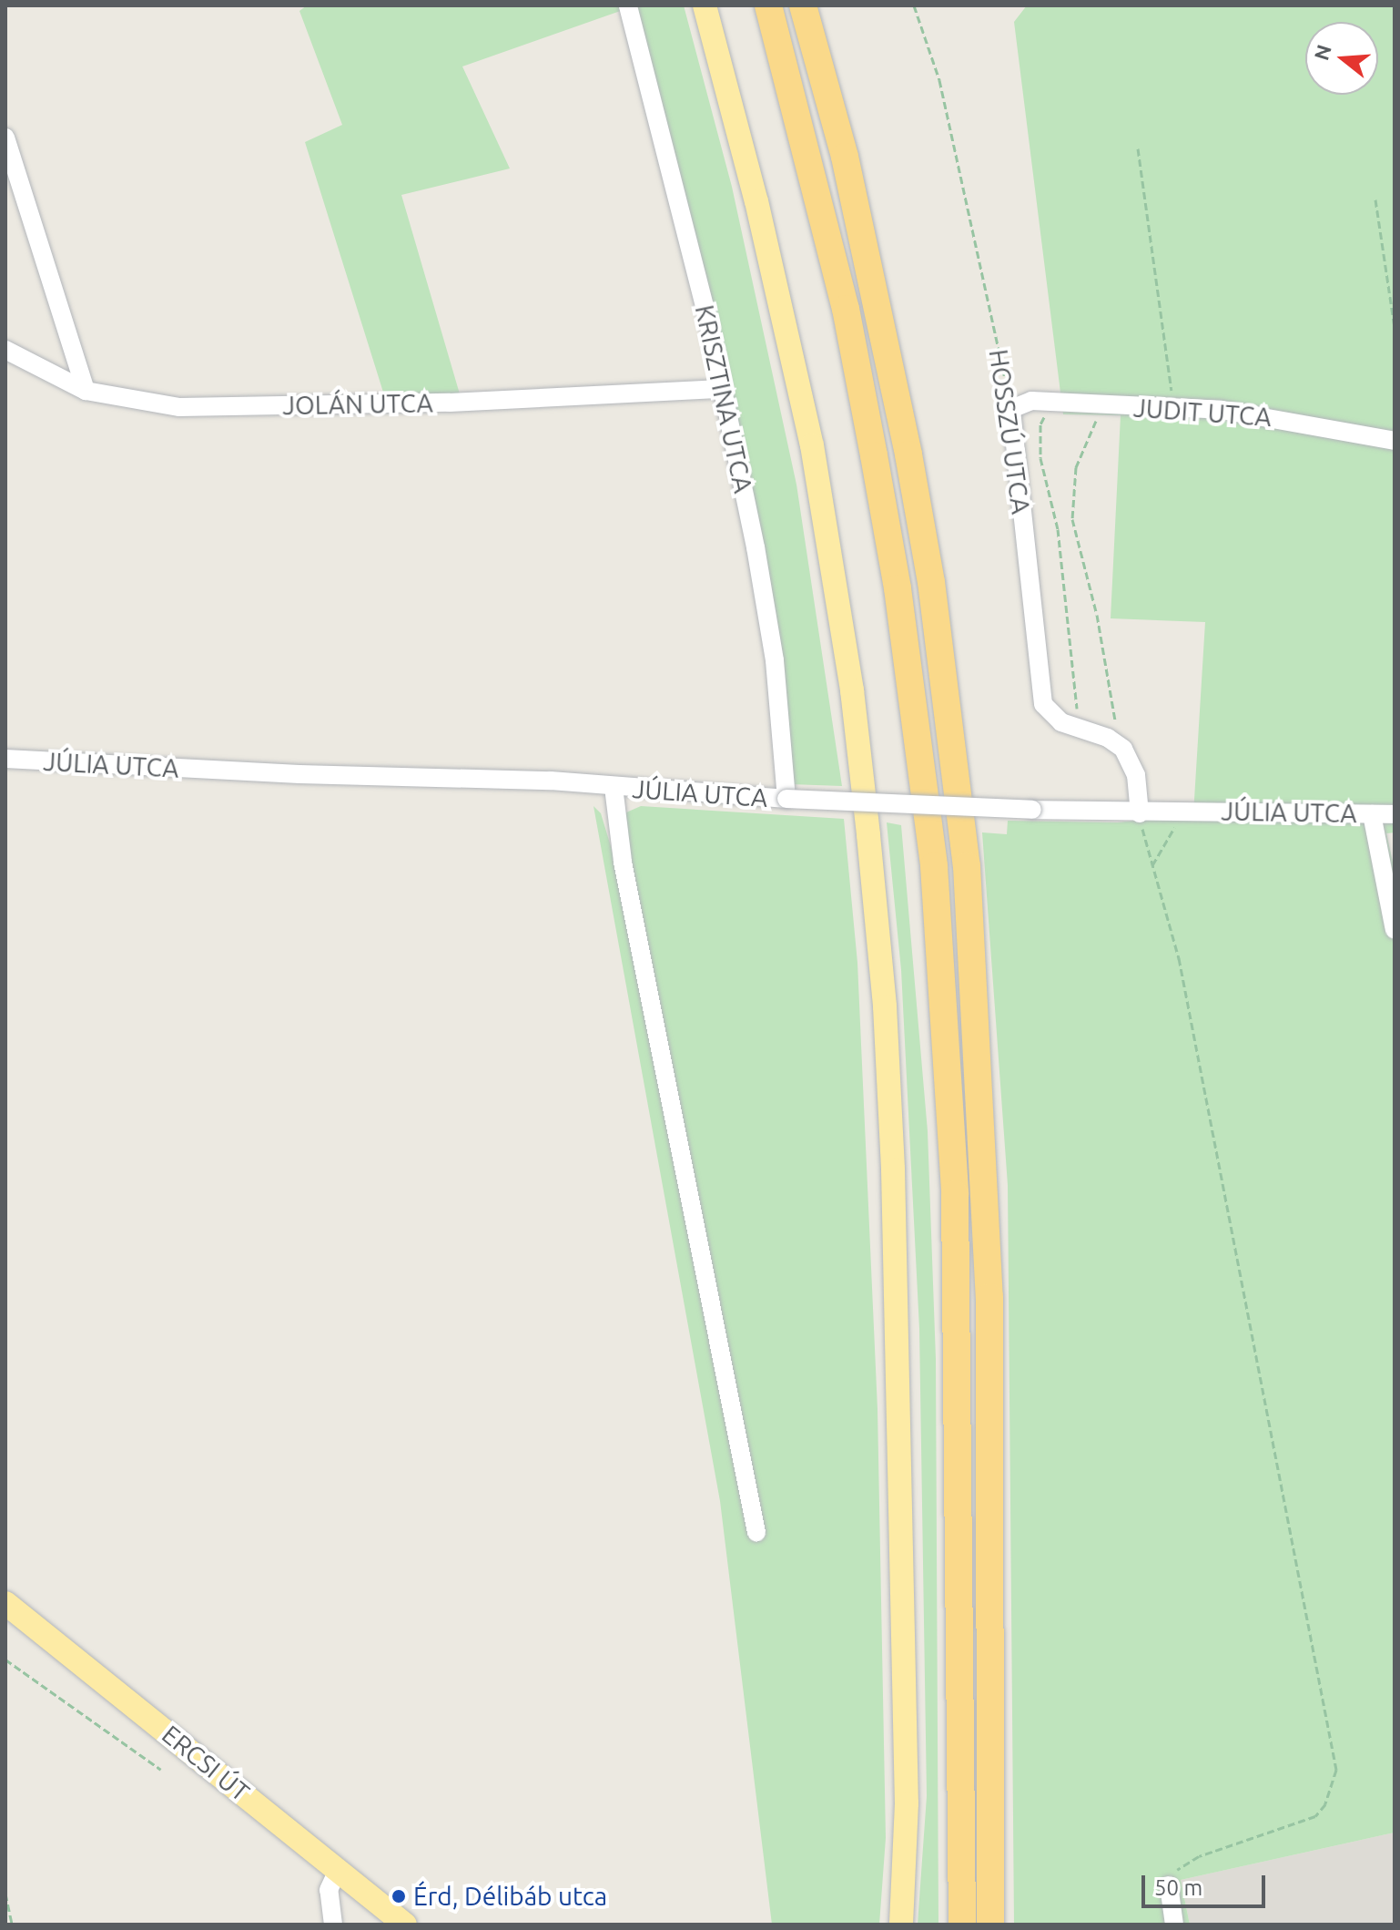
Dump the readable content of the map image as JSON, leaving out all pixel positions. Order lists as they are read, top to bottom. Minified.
{"streets":{"main road":["ERCSI ÚT"],"street":["KRISZTINA UTCA","JOLÁN UTCA","JUDIT UTCA","HOSSZÚ UTCA","JÚLIA UTCA"]},"crossings":[["KRISZTINA UTCA","JOLÁN UTCA"],["KRISZTINA UTCA","JÚLIA UTCA"],["JUDIT UTCA","HOSSZÚ UTCA"]],"places":["Érd, Délibáb utca"],"scale_bar":"50 m","north":"left"}
